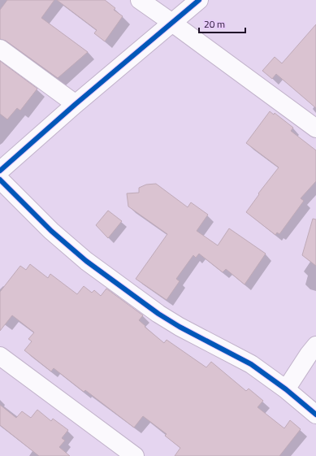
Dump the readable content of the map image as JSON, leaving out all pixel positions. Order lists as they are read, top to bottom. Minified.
{"scale_bar":"20 m"}
